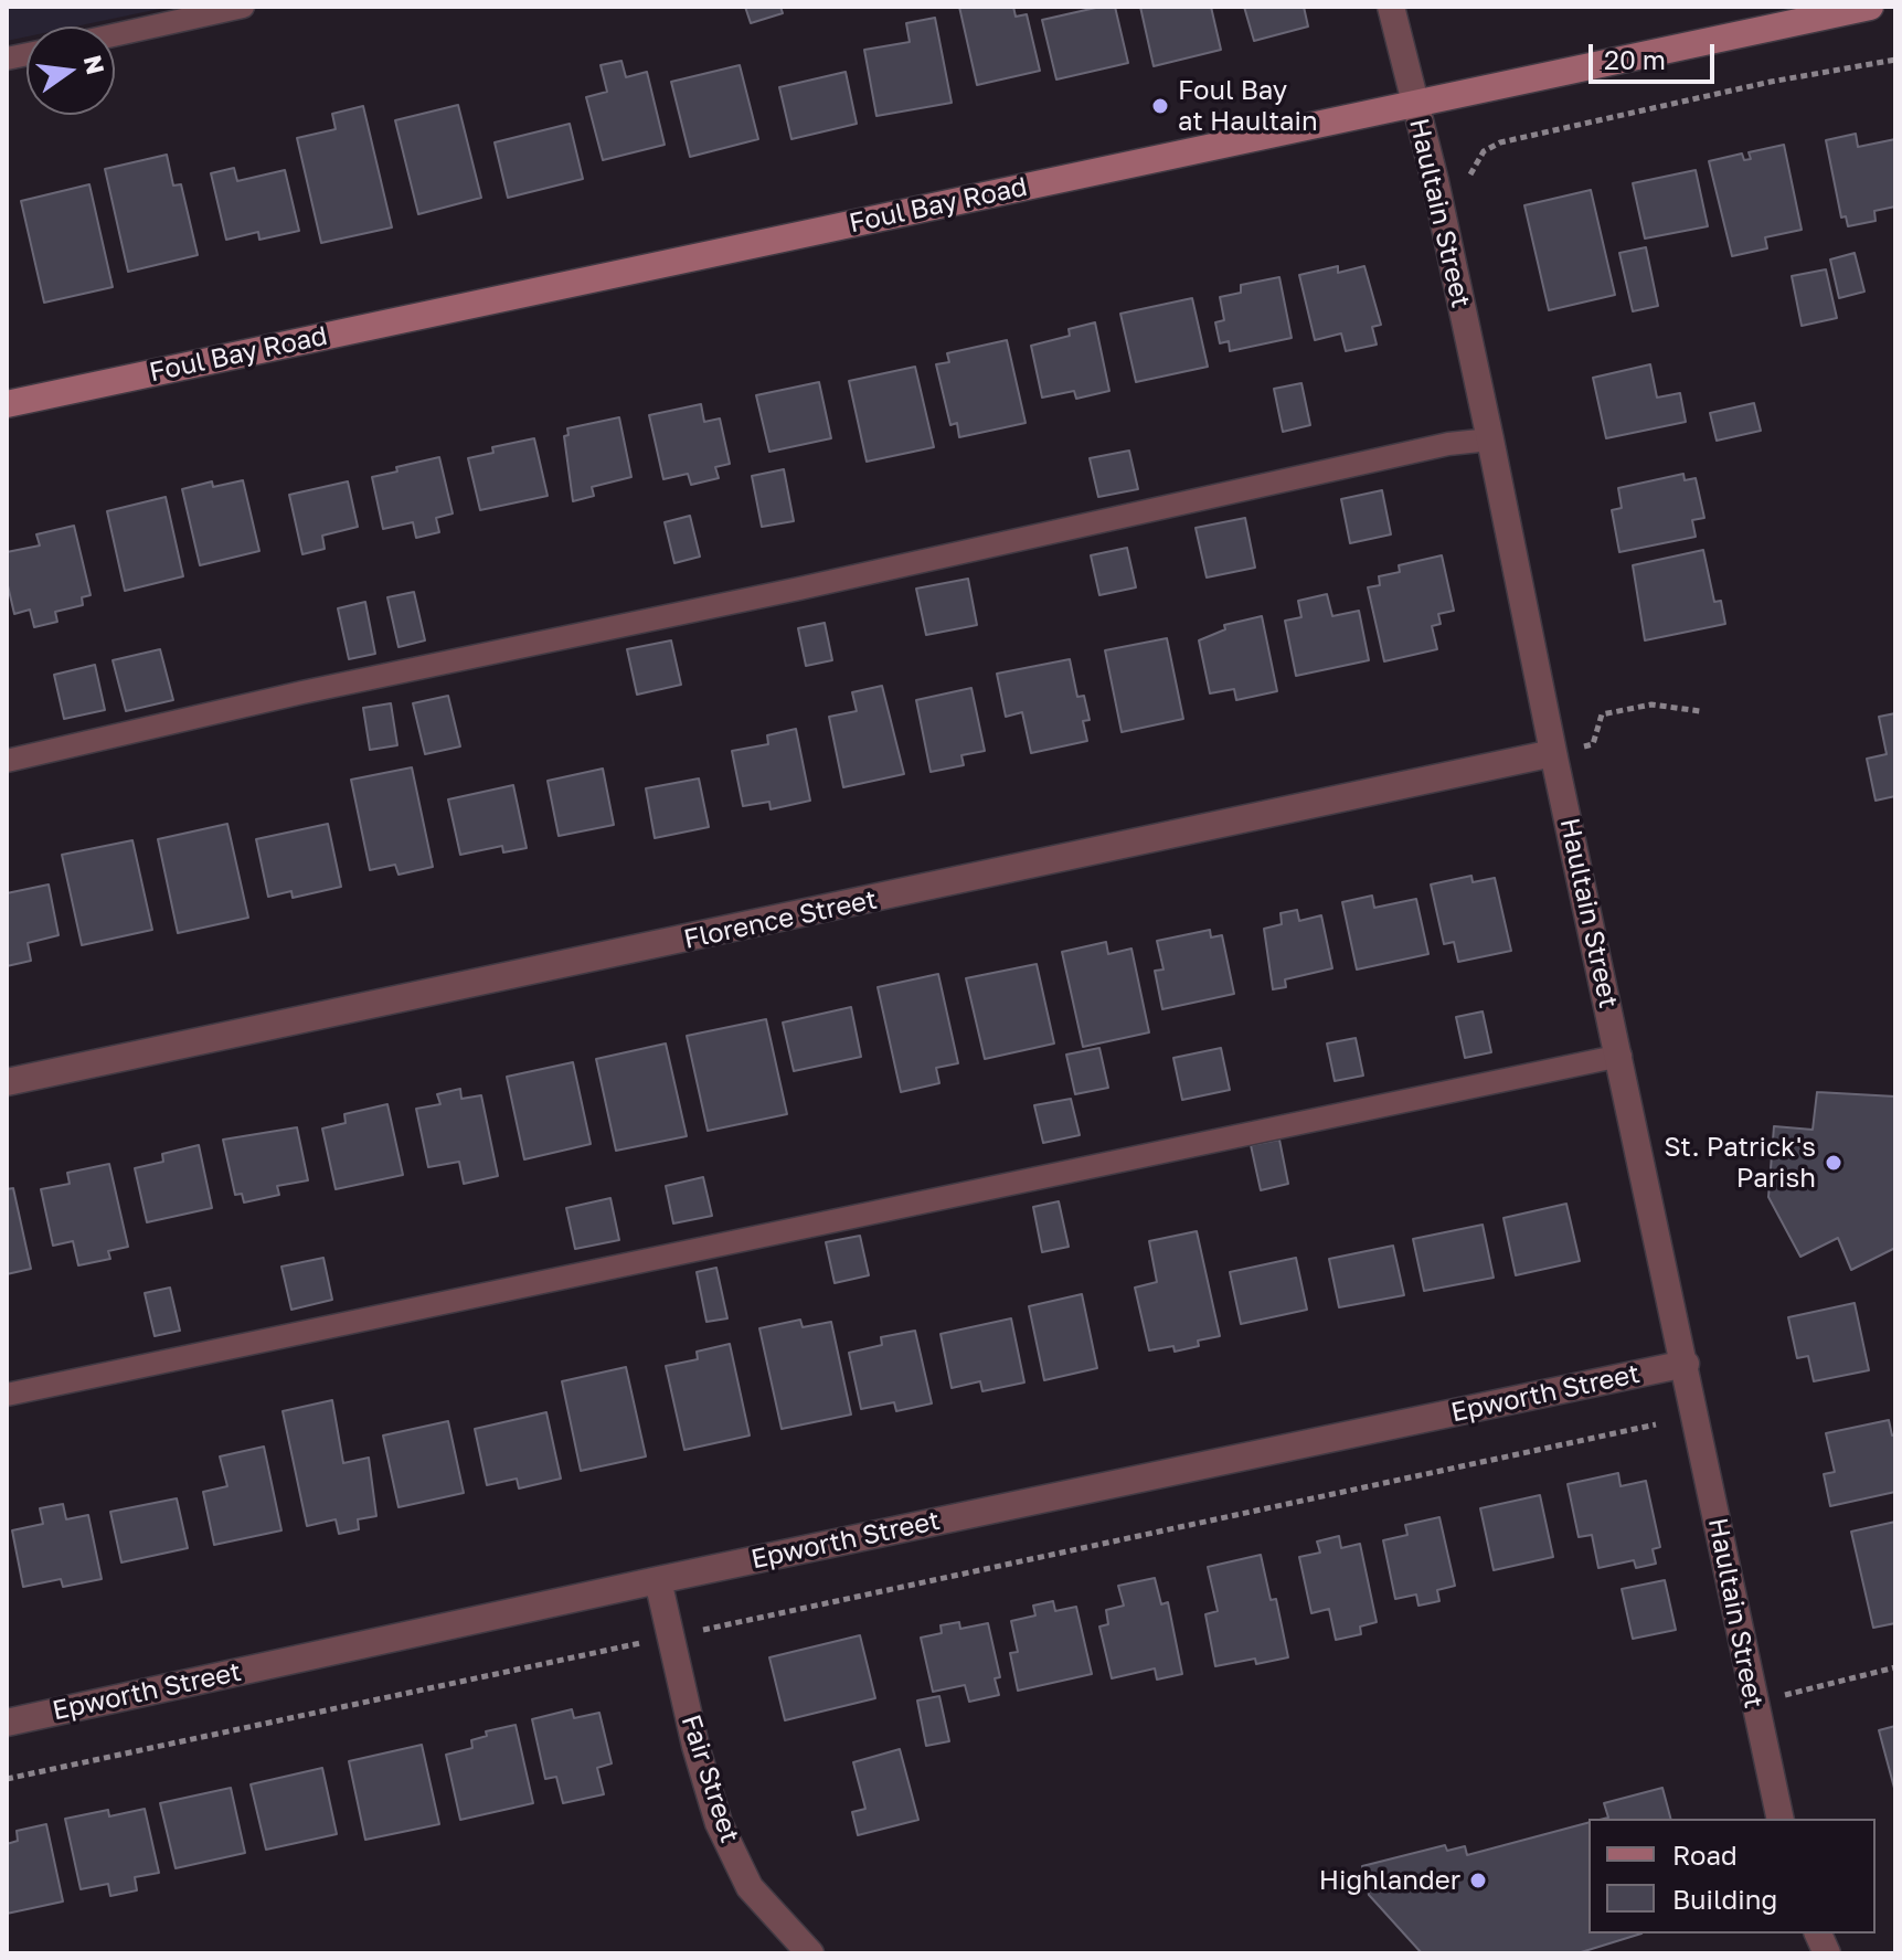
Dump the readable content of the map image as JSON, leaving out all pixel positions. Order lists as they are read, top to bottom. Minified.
{"streets":{"main road":["Foul Bay Road"],"street":["Haultain Street","Florence Street","Epworth Street","Fair Street"]},"crossings":[["Foul Bay Road","Haultain Street"],["Haultain Street","Florence Street"],["Haultain Street","Epworth Street"],["Epworth Street","Fair Street"]],"places":["Foul Bay at Haultain","St. Patrick's Parish","Highlander"],"legend":["Road","Building"],"scale_bar":"20 m","north":"right"}
